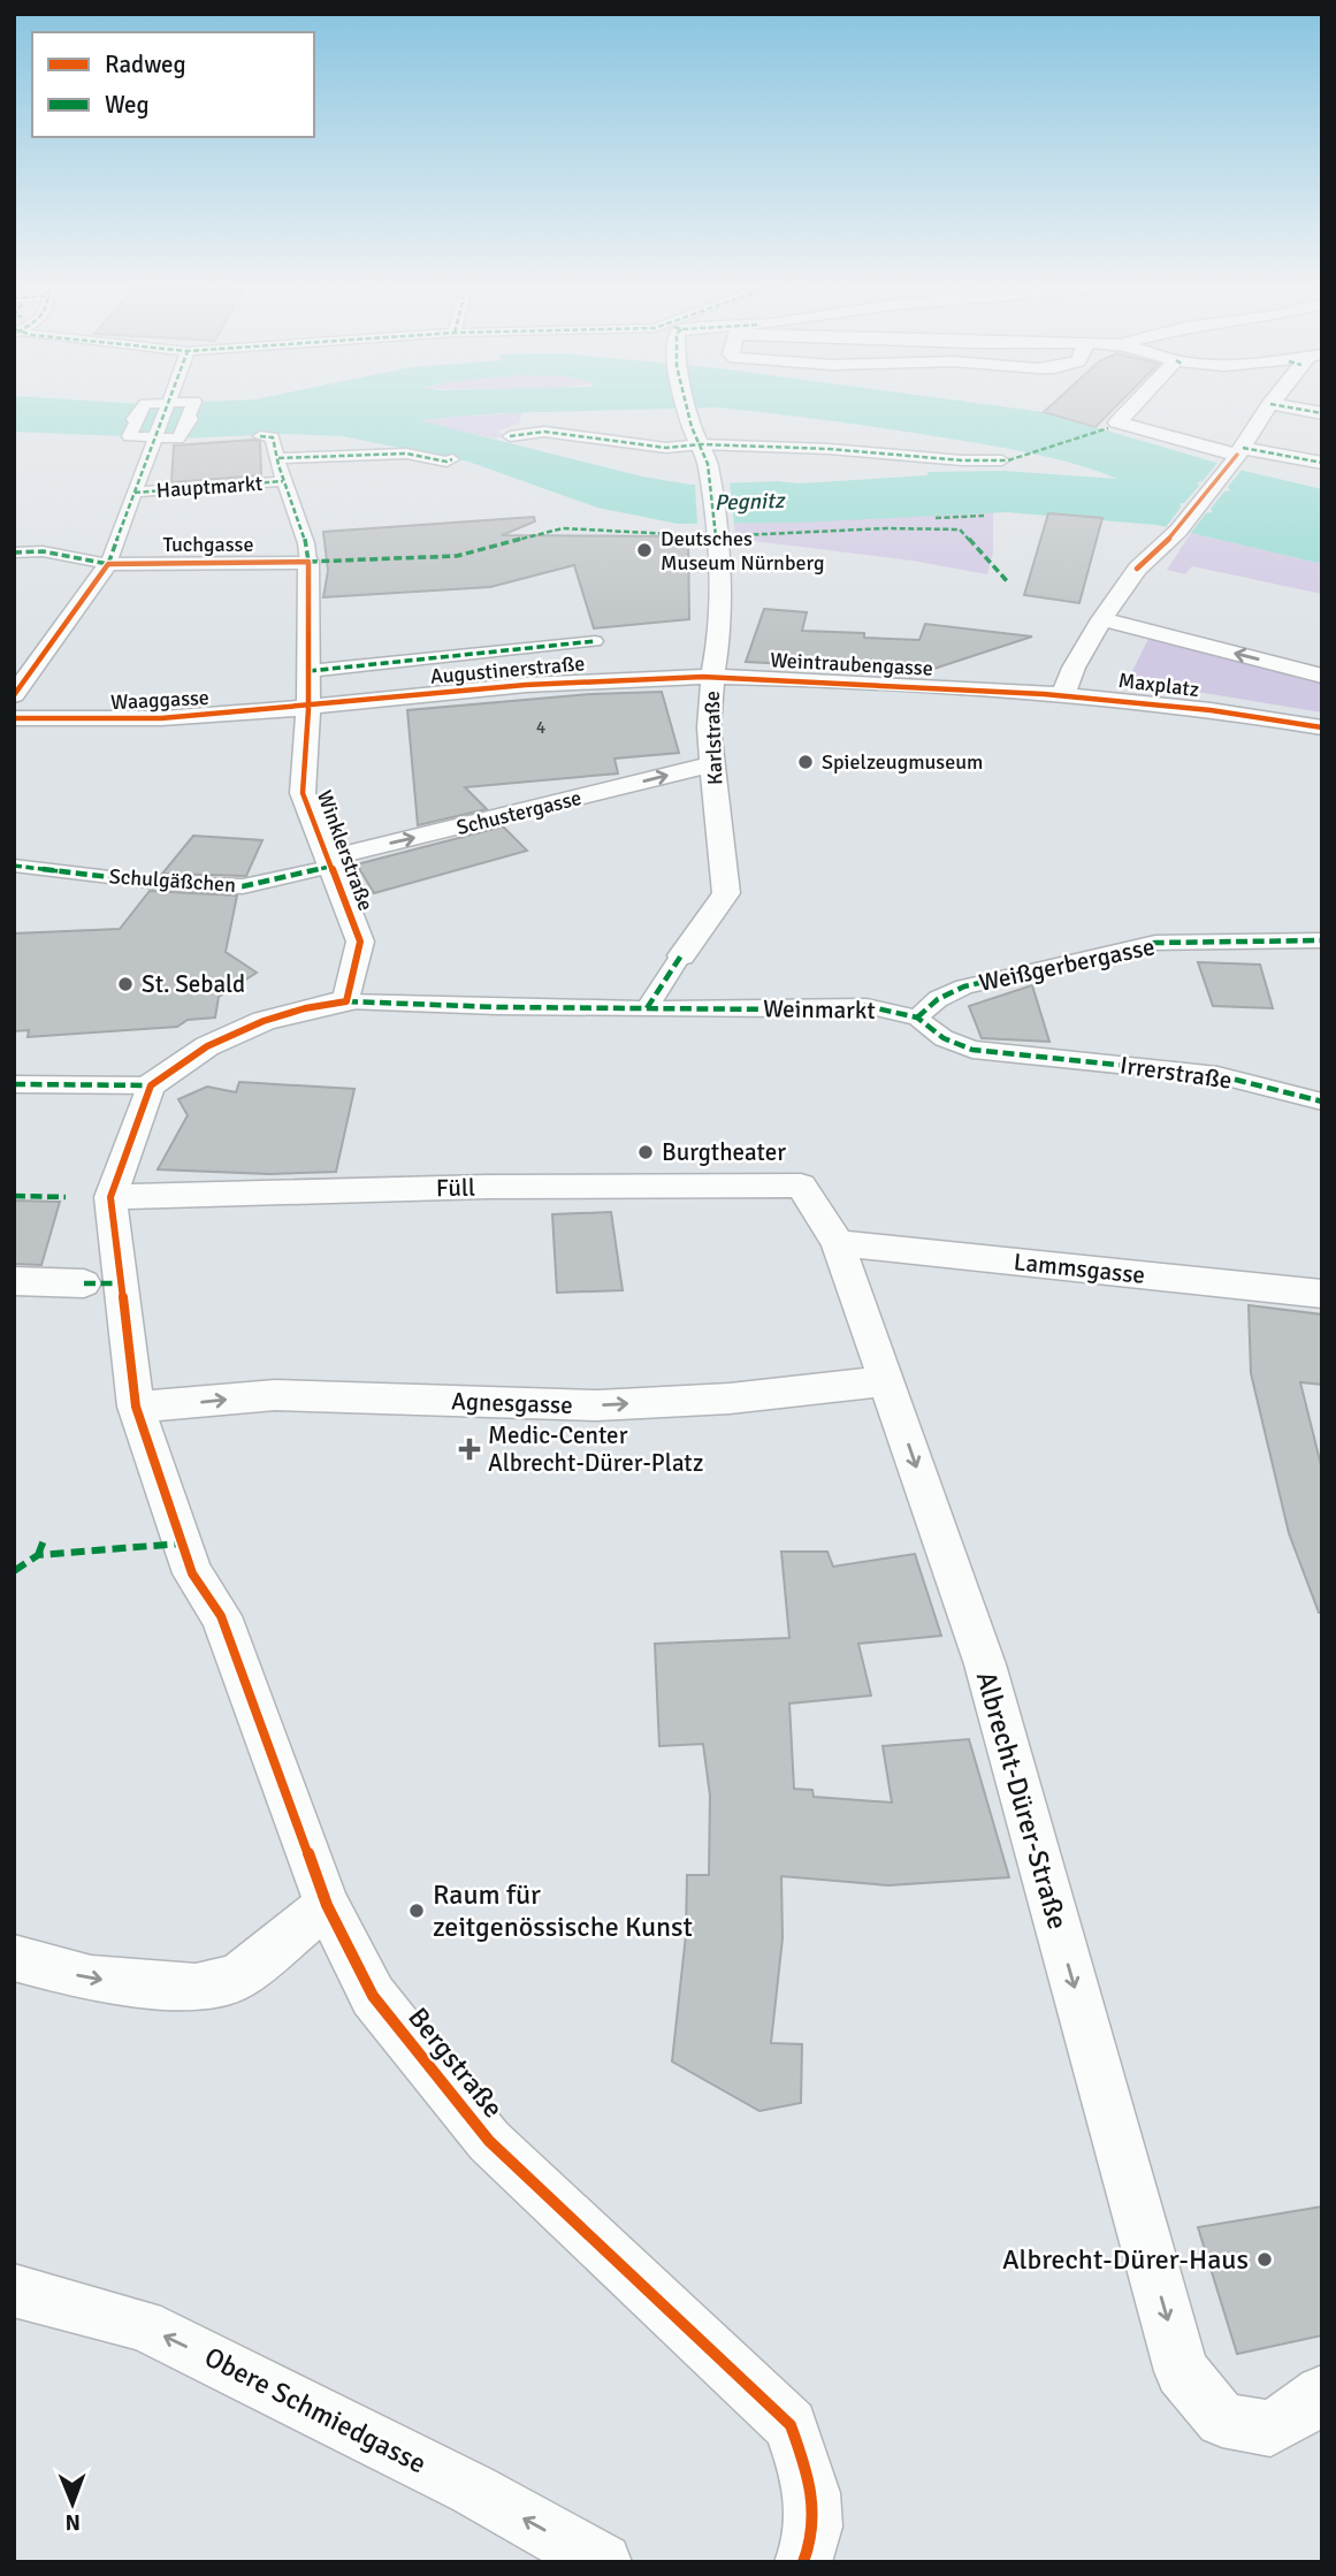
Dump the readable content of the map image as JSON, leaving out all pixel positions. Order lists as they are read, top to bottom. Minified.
{"streets":{"street":["Hauptmarkt","Tuchgasse","Weintraubengasse","Augustinerstraße","Maxplatz","Waaggasse","Karlstraße","Schustergasse","Winklerstraße","Schulgäßchen","Weißgerbergasse","Weinmarkt","Irrerstraße","Füll","Lammsgasse","Agnesgasse","Albrecht-Dürer-Straße","Bergstraße","Obere Schmiedgasse"]},"crossings":[["Hauptmarkt","Tuchgasse"],["Hauptmarkt","Winklerstraße"],["Tuchgasse","Winklerstraße"],["Weintraubengasse","Augustinerstraße"],["Weintraubengasse","Maxplatz"],["Weintraubengasse","Karlstraße"],["Augustinerstraße","Waaggasse"],["Augustinerstraße","Karlstraße"],["Augustinerstraße","Winklerstraße"],["Waaggasse","Winklerstraße"],["Karlstraße","Schustergasse"],["Schustergasse","Winklerstraße"],["Schustergasse","Schulgäßchen"],["Winklerstraße","Schulgäßchen"],["Winklerstraße","Weinmarkt"],["Weißgerbergasse","Weinmarkt"],["Weinmarkt","Irrerstraße"],["Füll","Albrecht-Dürer-Straße"],["Füll","Bergstraße"],["Lammsgasse","Albrecht-Dürer-Straße"],["Agnesgasse","Albrecht-Dürer-Straße"],["Agnesgasse","Bergstraße"]],"one_way":["Schustergasse","Agnesgasse","Albrecht-Dürer-Straße","Obere Schmiedgasse"],"water":["Pegnitz"],"places":{"other":["Deutsches Museum Nürnberg","Spielzeugmuseum","St. Sebald","Burgtheater","Raum für zeitgenössische Kunst","Albrecht-Dürer-Haus"],"health":["Medic-Center Albrecht-Dürer-Platz"]},"house_numbers":["4"],"legend":["Radweg","Weg"],"north":"bottom"}
